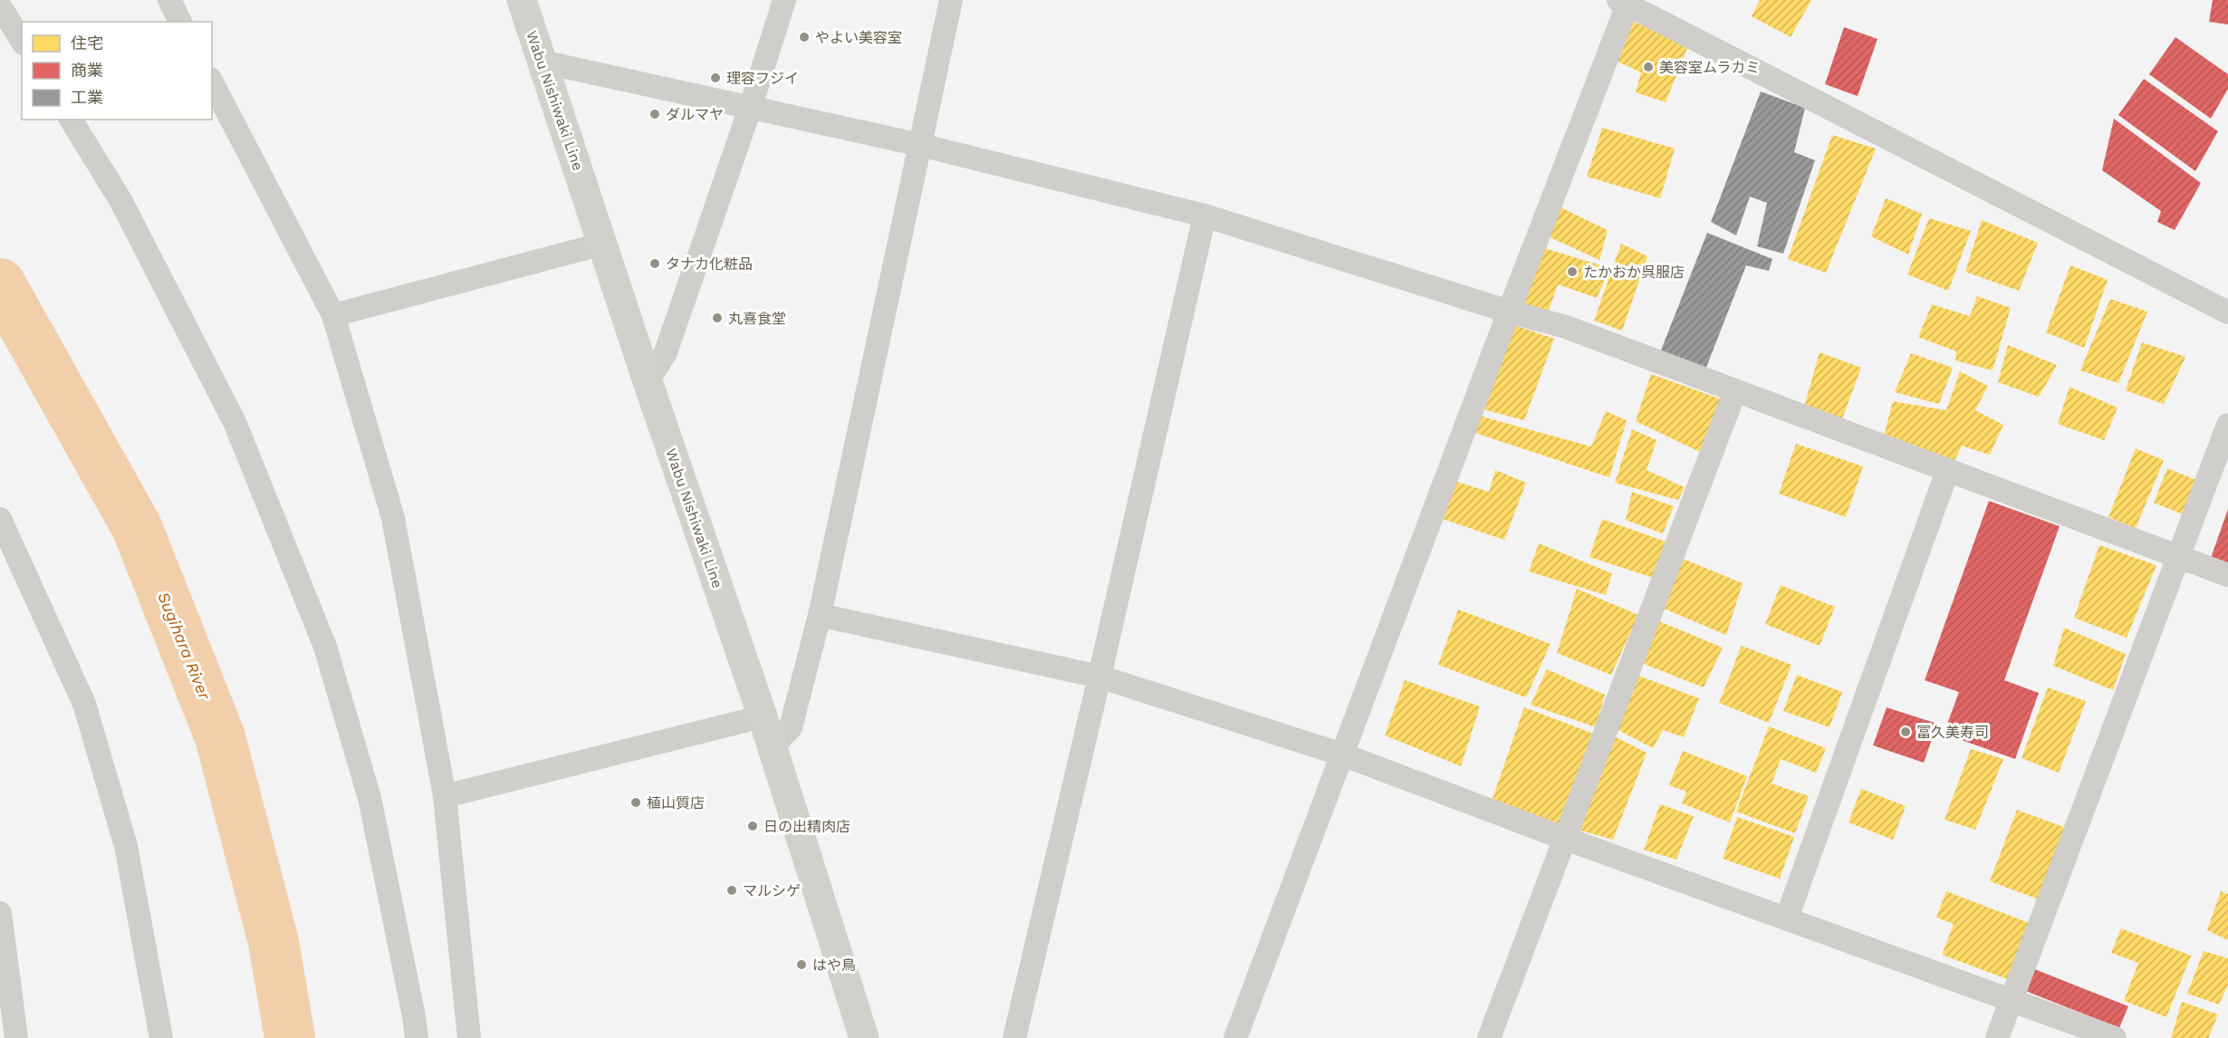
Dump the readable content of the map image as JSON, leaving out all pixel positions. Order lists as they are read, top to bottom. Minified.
{"streets":{"main road":["Wabu Nishiwaki Line"]},"water":["Sugihara River"],"places":["やよい美容室","美容室ムラカミ","理容フジイ","ダルマヤ","タナカ化粧品","たかおか呉服店","丸喜食堂","冨久美寿司","植山質店","日の出精肉店","マルシゲ","はや鳥"],"legend":["住宅","商業","工業"]}
